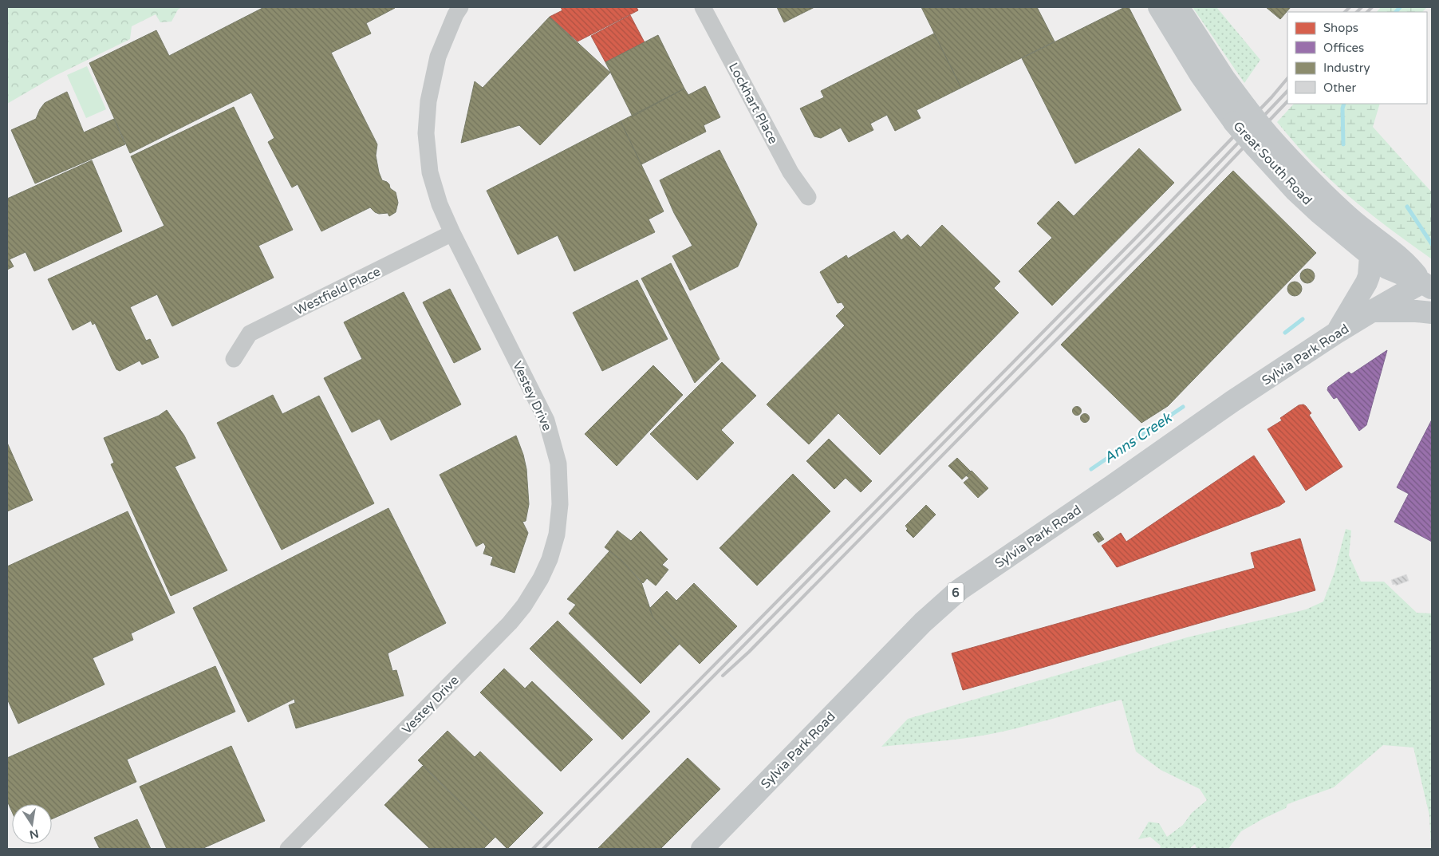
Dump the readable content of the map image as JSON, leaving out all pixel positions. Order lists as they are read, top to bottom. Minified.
{"streets":{"main road":["Great South Road","Sylvia Park Road","6"],"street":["Lockhart Place","Westfield Place","Vestey Drive"]},"crossings":[["Great South Road","Sylvia Park Road"],["Westfield Place","Vestey Drive"]],"water":["Anns Creek"],"legend":["Shops","Offices","Industry","Other"],"north":"bottom"}
